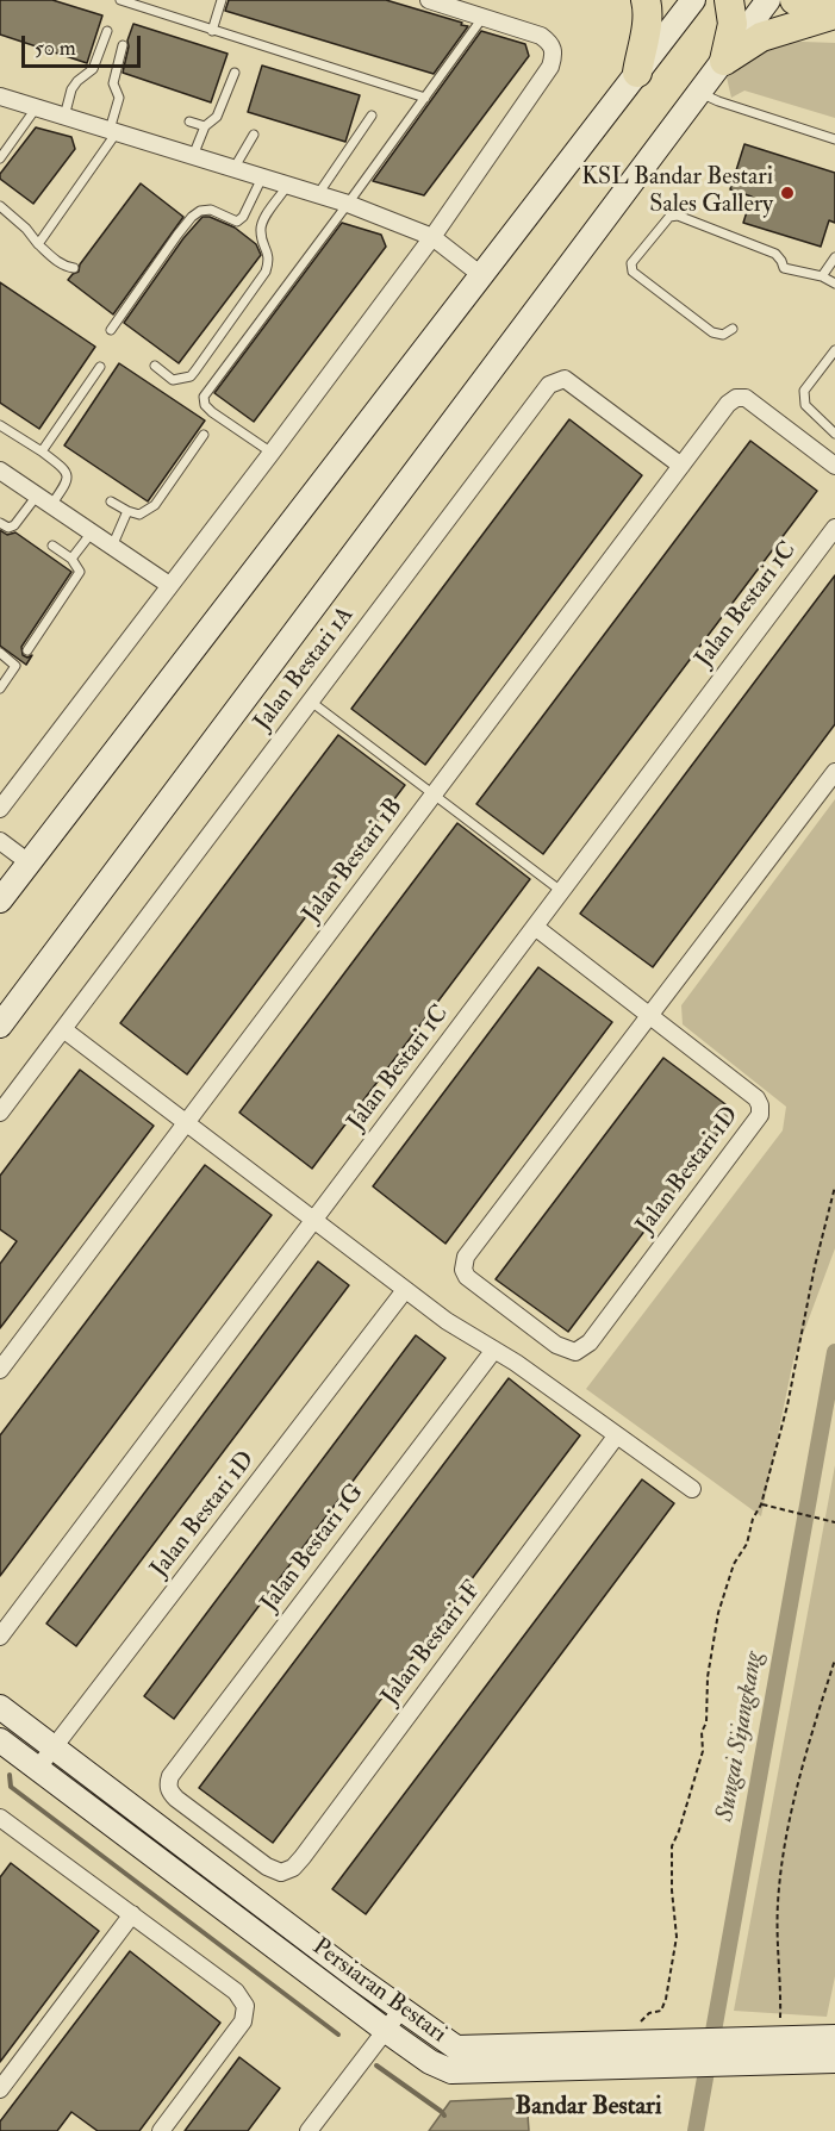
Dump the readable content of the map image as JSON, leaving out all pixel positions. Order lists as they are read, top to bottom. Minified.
{"streets":{"street":["Jalan Bestari 1C","Jalan Bestari 1A","Jalan Bestari 1B","Jalan Bestari 1D","Jalan Bestari 1G","Jalan Bestari 1F","Persiaran Bestari"]},"crossings":[["Jalan Bestari 1C","Jalan Bestari 1D"],["Jalan Bestari 1A","Jalan Bestari 1B"],["Jalan Bestari 1D","Persiaran Bestari"],["Jalan Bestari 1G","Jalan Bestari 1F"]],"districts":["Bandar Bestari"],"water":["Sungai Sijangkang"],"places":["KSL Bandar Bestari Sales Gallery"],"scale_bar":"50 m"}
